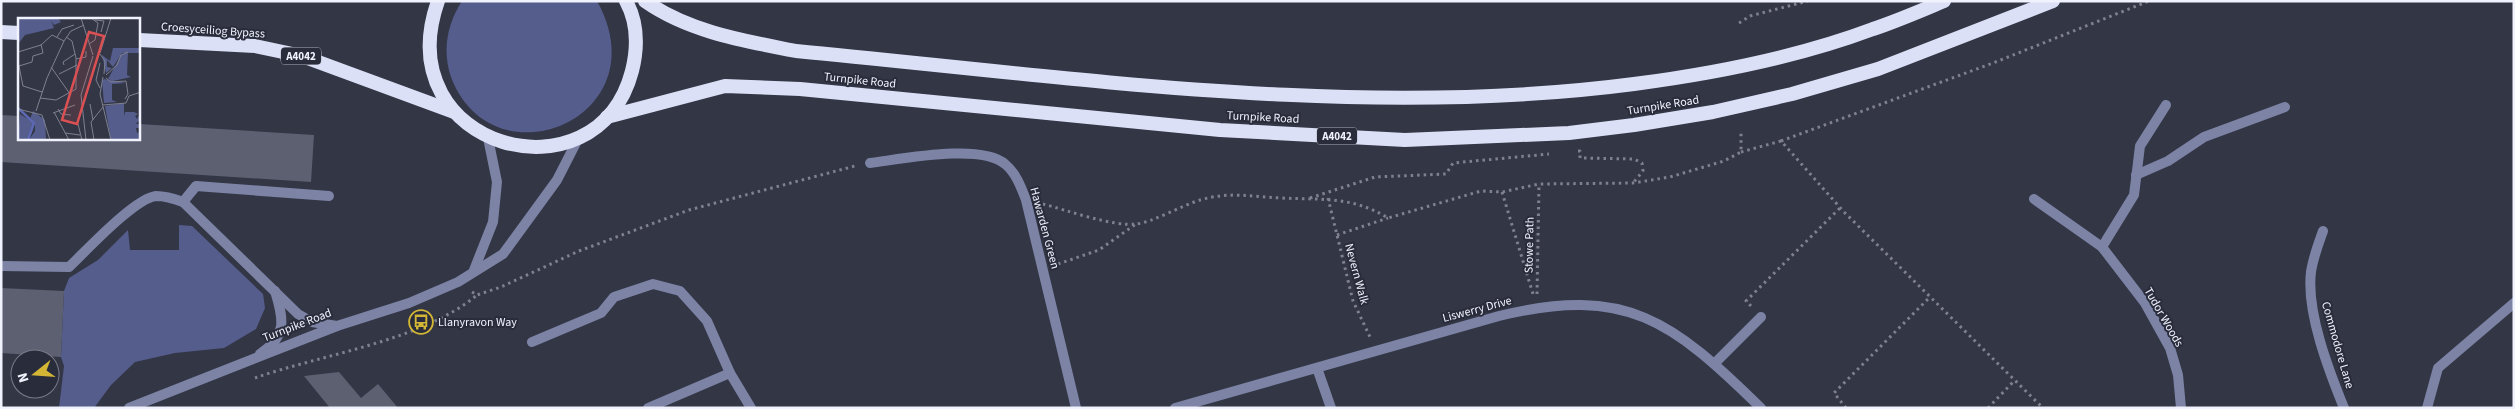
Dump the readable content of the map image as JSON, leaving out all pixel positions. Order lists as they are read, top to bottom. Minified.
{"streets":{"highway":["Croesyceiliog Bypass","A4042","Turnpike Road"],"street":["Hawarden Green","Liswerry Drive","Tudor Woods","Commodore Lane"],"path":["Stowe Path","Nevern Walk"]},"crossings":[["Stowe Path","Liswerry Drive"],["Nevern Walk","Liswerry Drive"]],"places":{"bus stop":["Llanyravon Way"]},"north":"left"}
